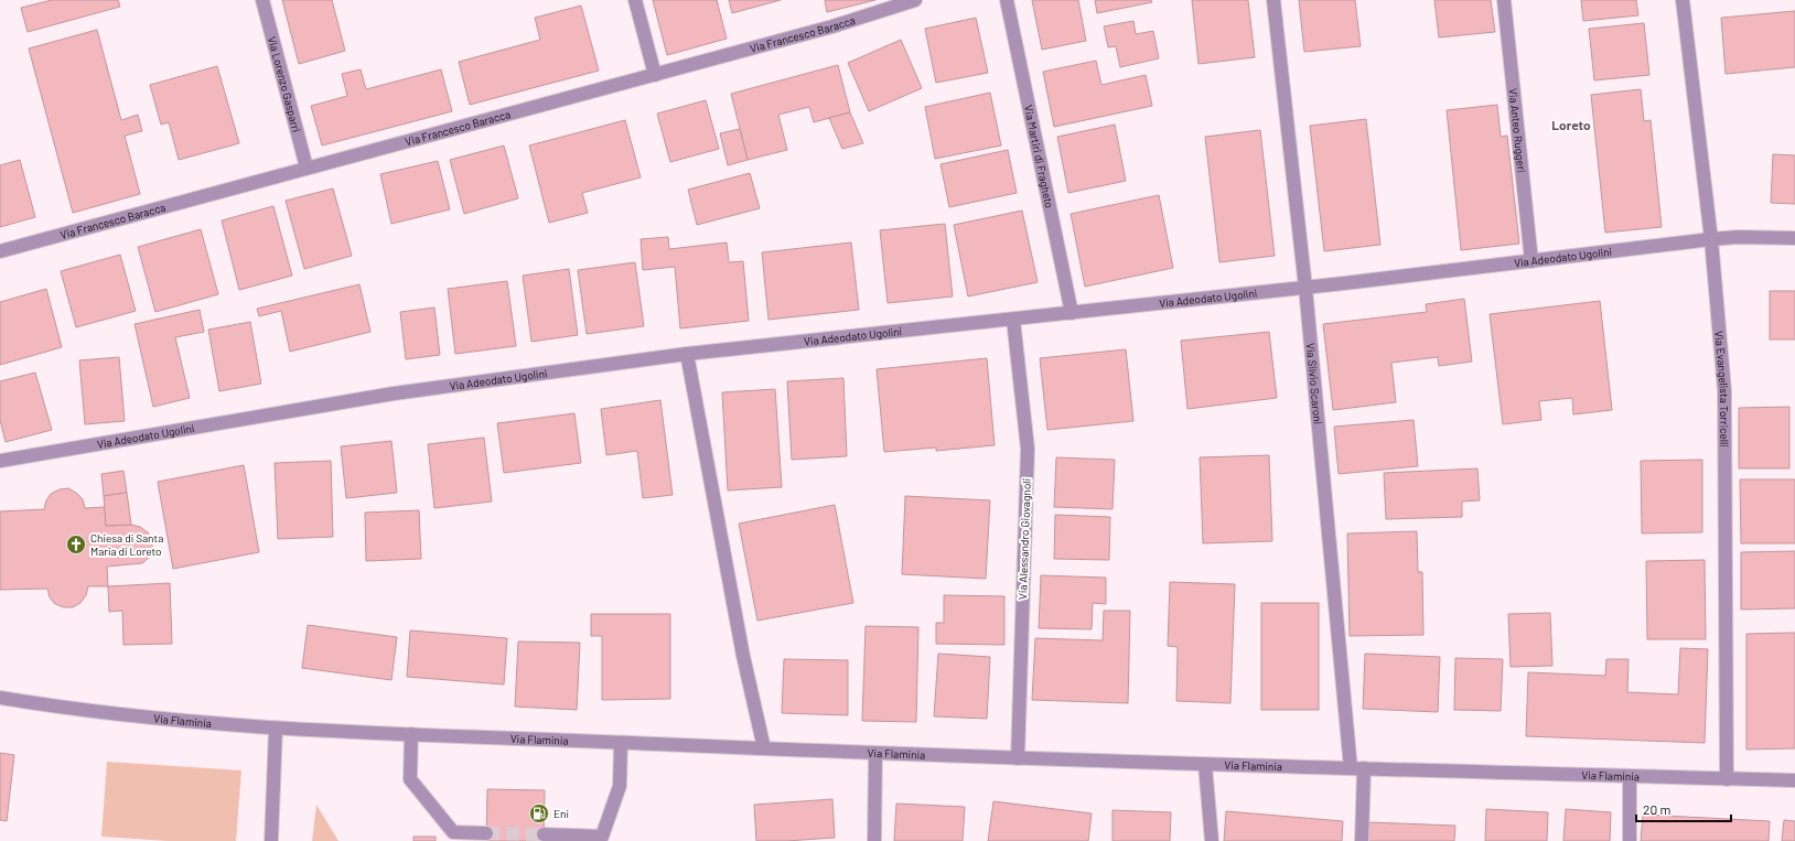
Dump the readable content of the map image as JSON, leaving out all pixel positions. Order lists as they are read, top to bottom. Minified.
{"streets":{"street":["Via Francesco Baracca","Via Lorenzo Gasparri","Via Anteo Ruggeri","Via Martiri di Fragheto","Via Adeodato Ugolini","Via Silvio Scaroni","Via Evangelista Torricelli","Via Alessandro Giovagnoli","Via Flaminia"]},"crossings":[["Via Francesco Baracca","Via Lorenzo Gasparri"],["Via Anteo Ruggeri","Via Adeodato Ugolini"],["Via Martiri di Fragheto","Via Adeodato Ugolini"],["Via Adeodato Ugolini","Via Silvio Scaroni"],["Via Adeodato Ugolini","Via Evangelista Torricelli"],["Via Adeodato Ugolini","Via Alessandro Giovagnoli"],["Via Silvio Scaroni","Via Flaminia"],["Via Evangelista Torricelli","Via Flaminia"],["Via Alessandro Giovagnoli","Via Flaminia"]],"districts":["Loreto"],"places":{"church":["Chiesa di Santa Maria di Loreto"],"fuel station":["Eni"]},"scale_bar":"20 m"}
